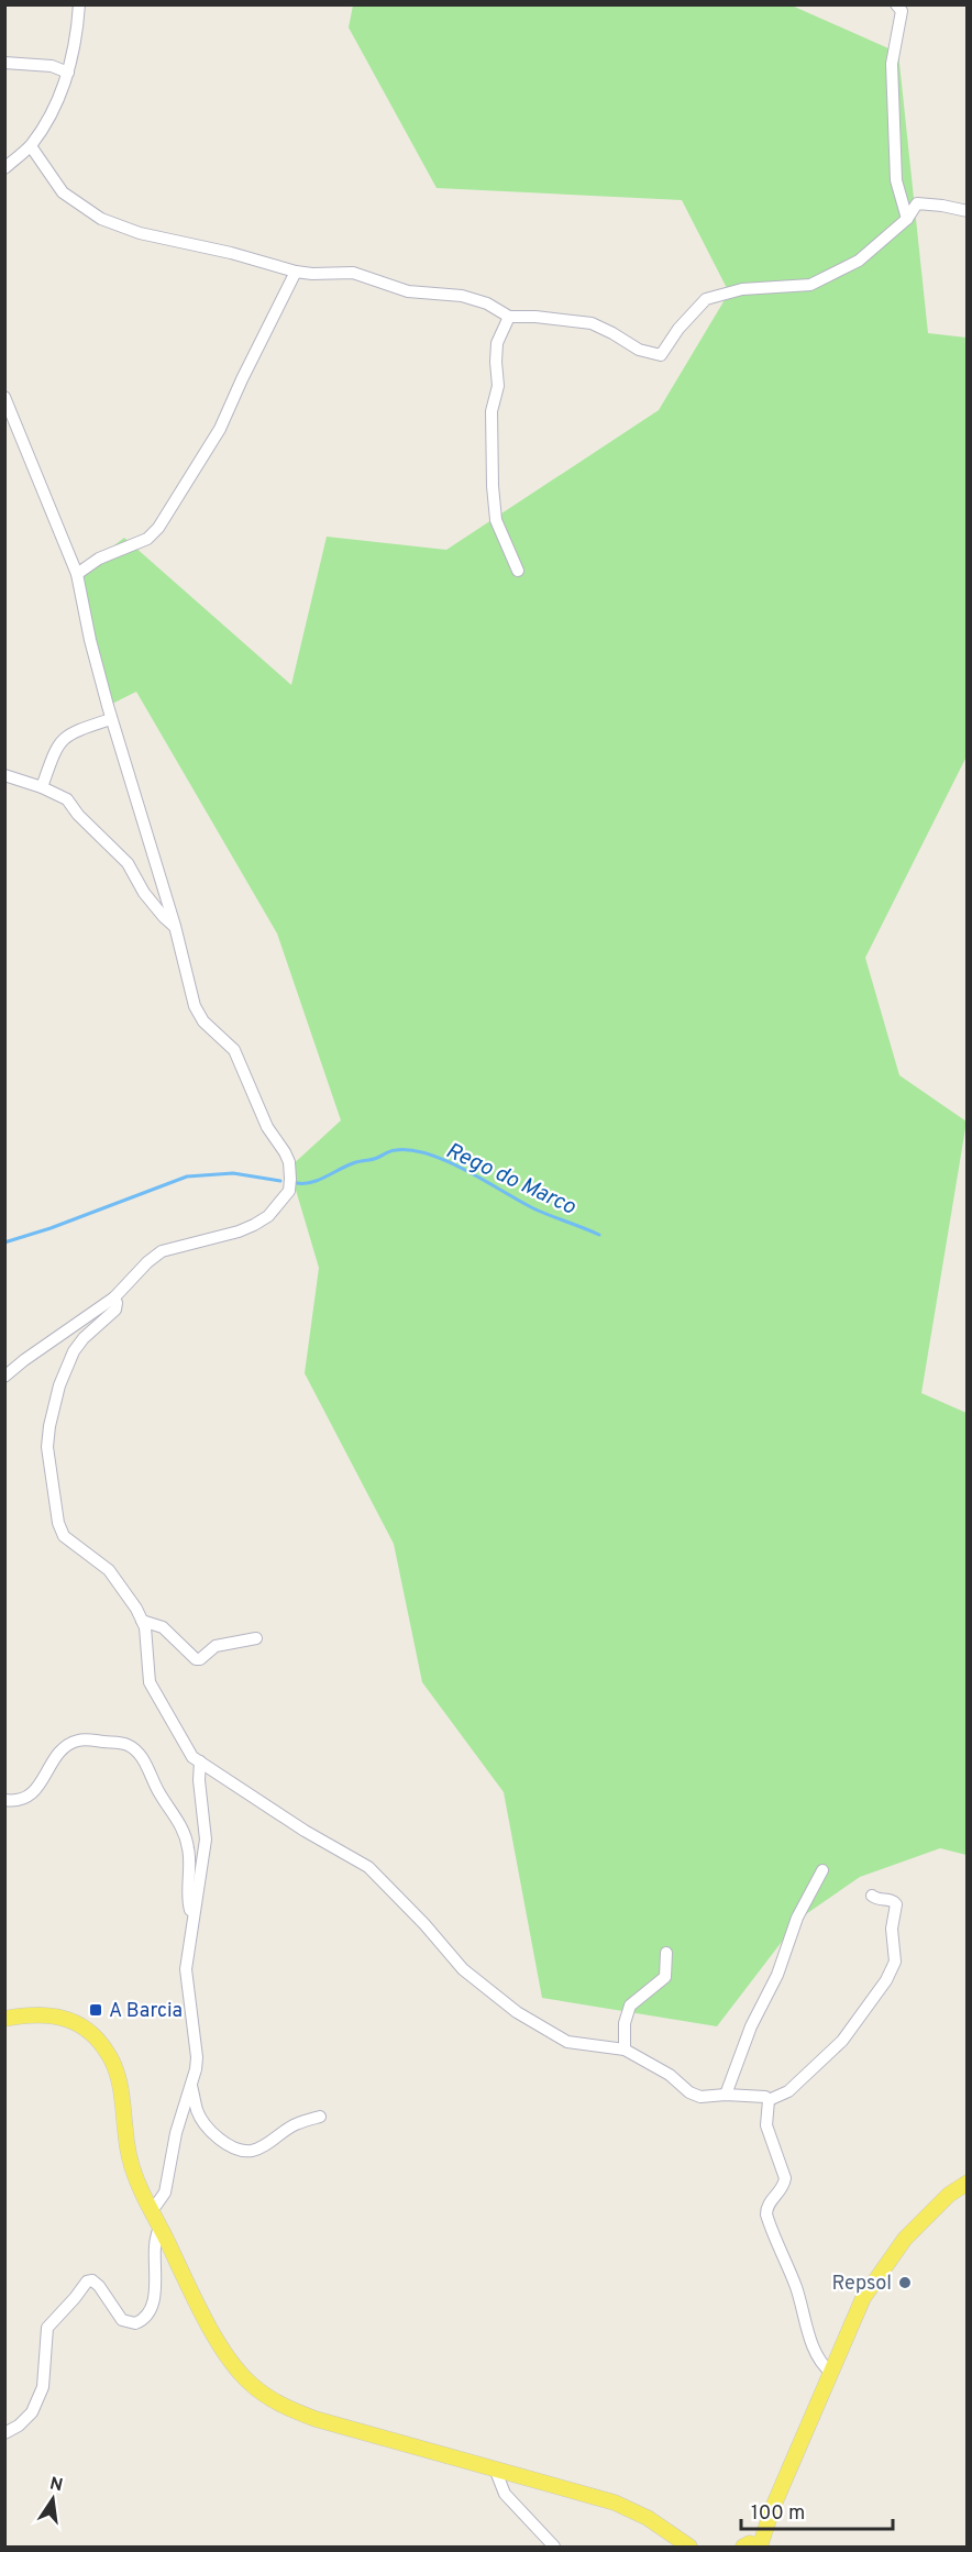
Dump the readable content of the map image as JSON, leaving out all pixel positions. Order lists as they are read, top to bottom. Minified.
{"water":["Rego do Marco"],"places":{"transit":["A Barcia"],"other":["Repsol"]},"scale_bar":"100 m","north":"top"}
